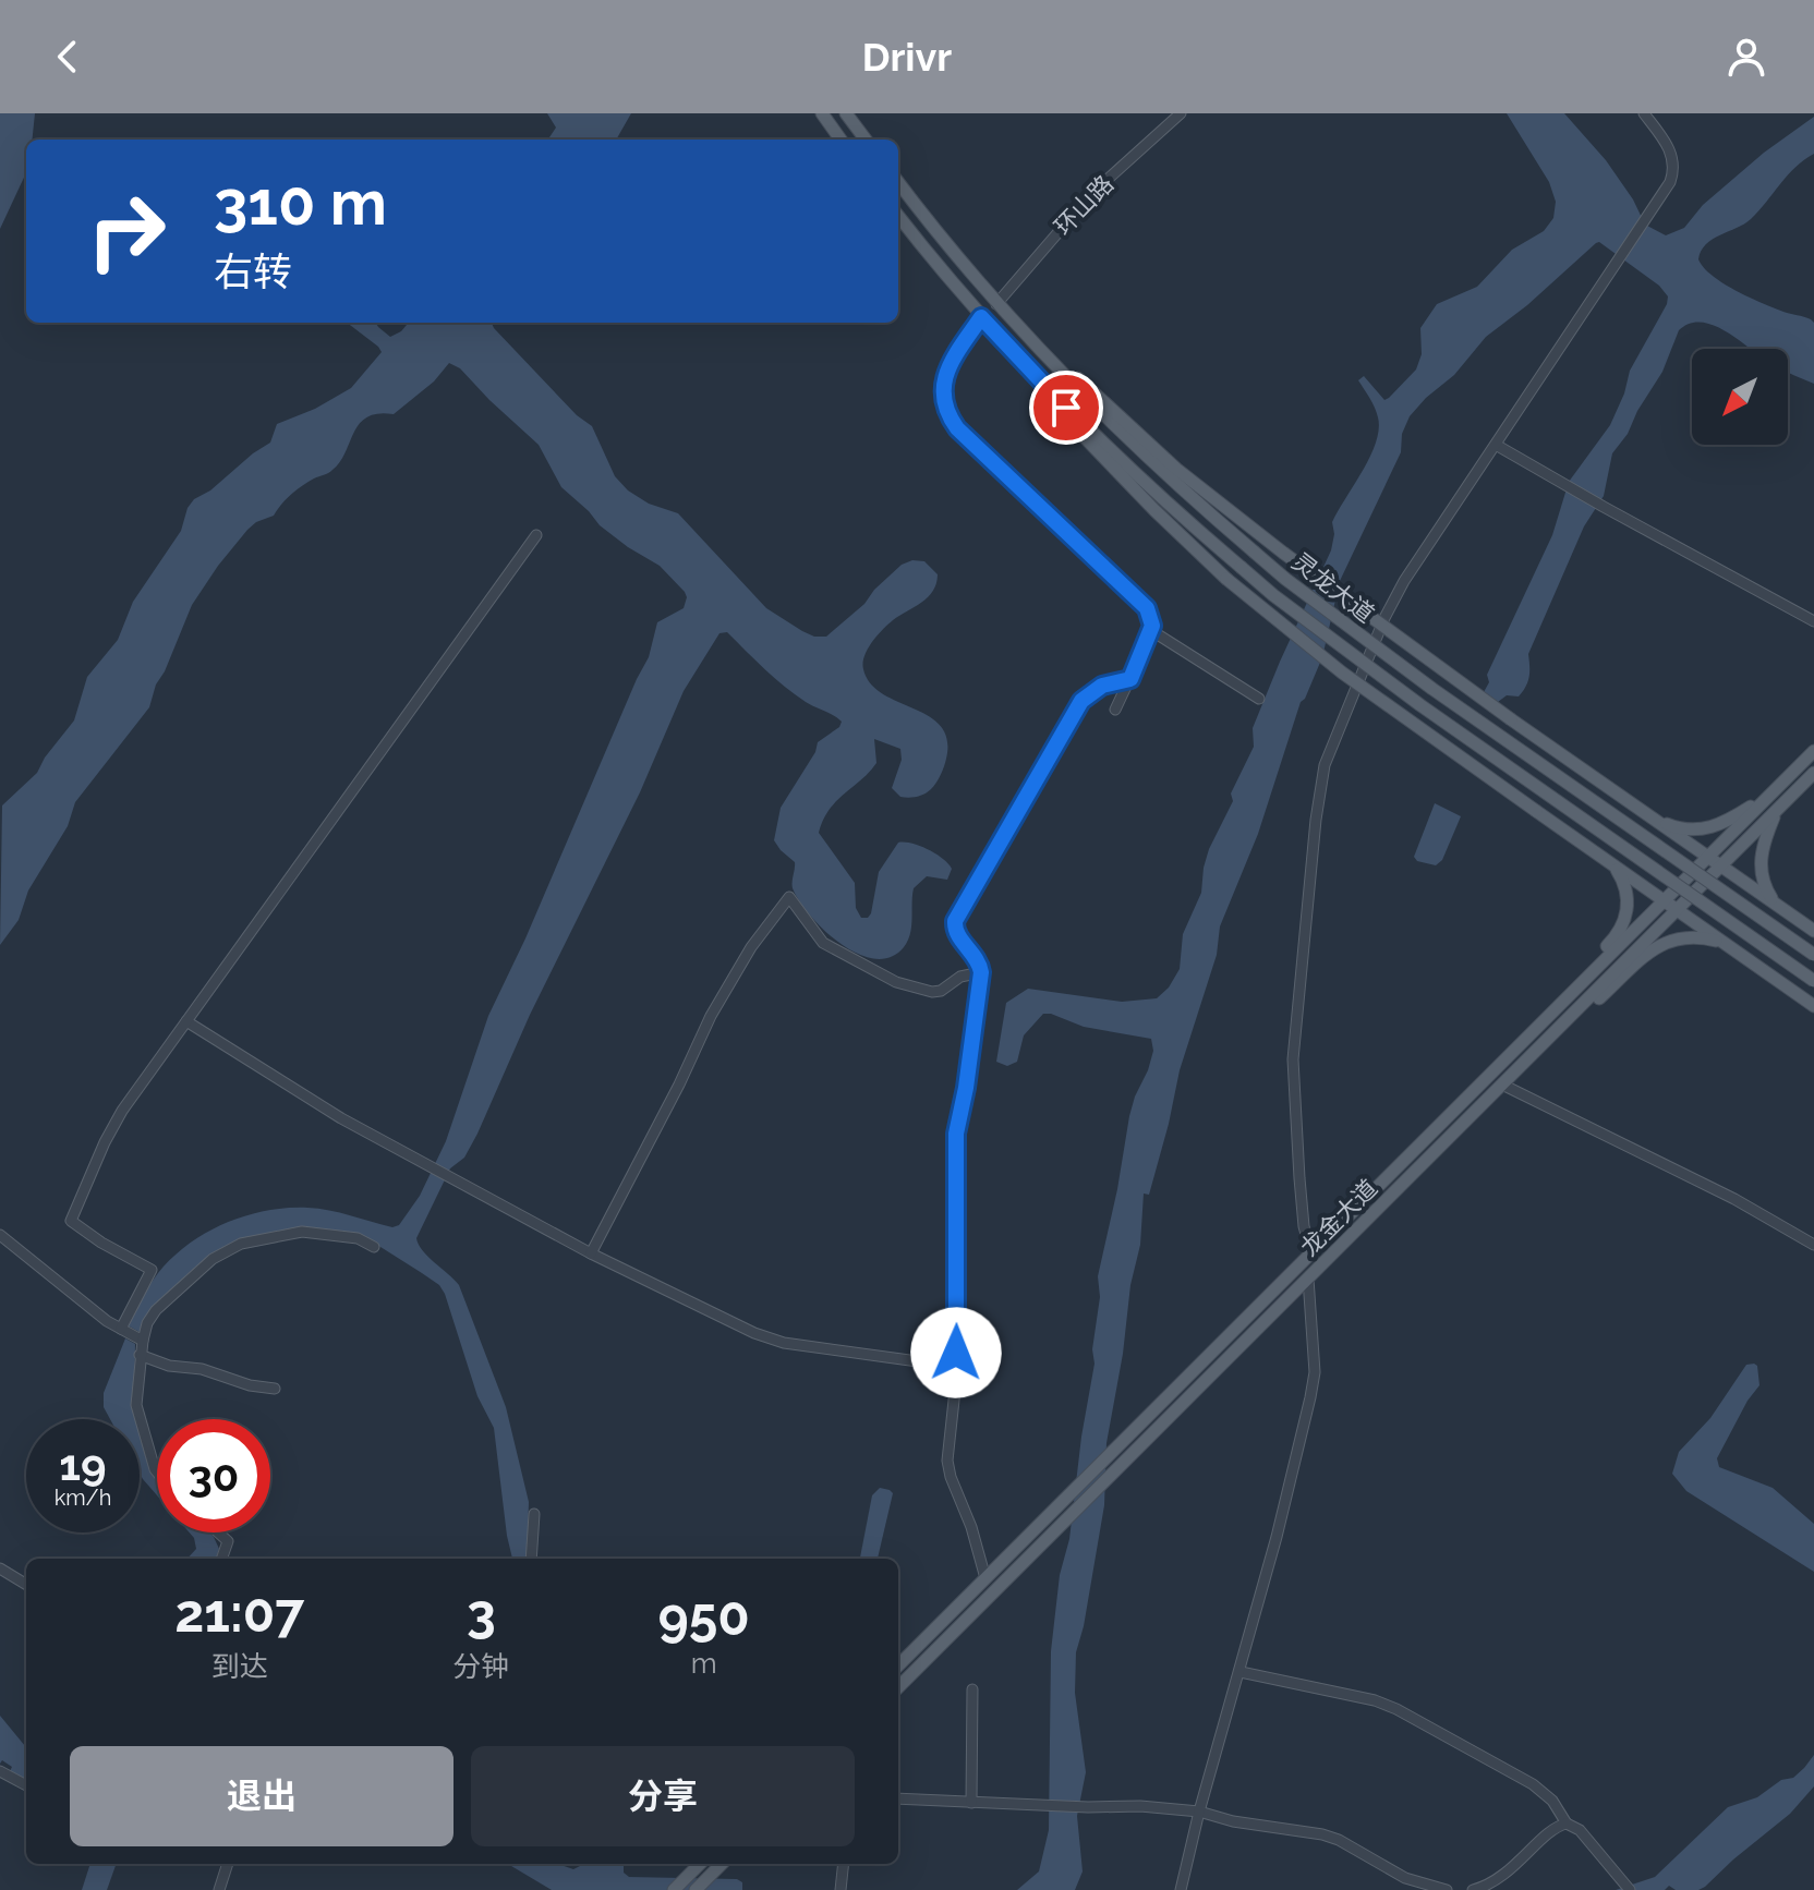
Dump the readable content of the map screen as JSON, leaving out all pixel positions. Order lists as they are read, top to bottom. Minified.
{"streets":{"main road":["灵龙大道","龙金大道"],"street":["环山路"]},"crossings":[["环山路","灵龙大道"]],"north":"bottom left","page":{"header":"Drivr","turn":["310 m","右转"],"speed":"19 km/h","limit":"30","eta":["21:07","到达","3","分钟","950","m"],"buttons":["退出","分享"]}}
